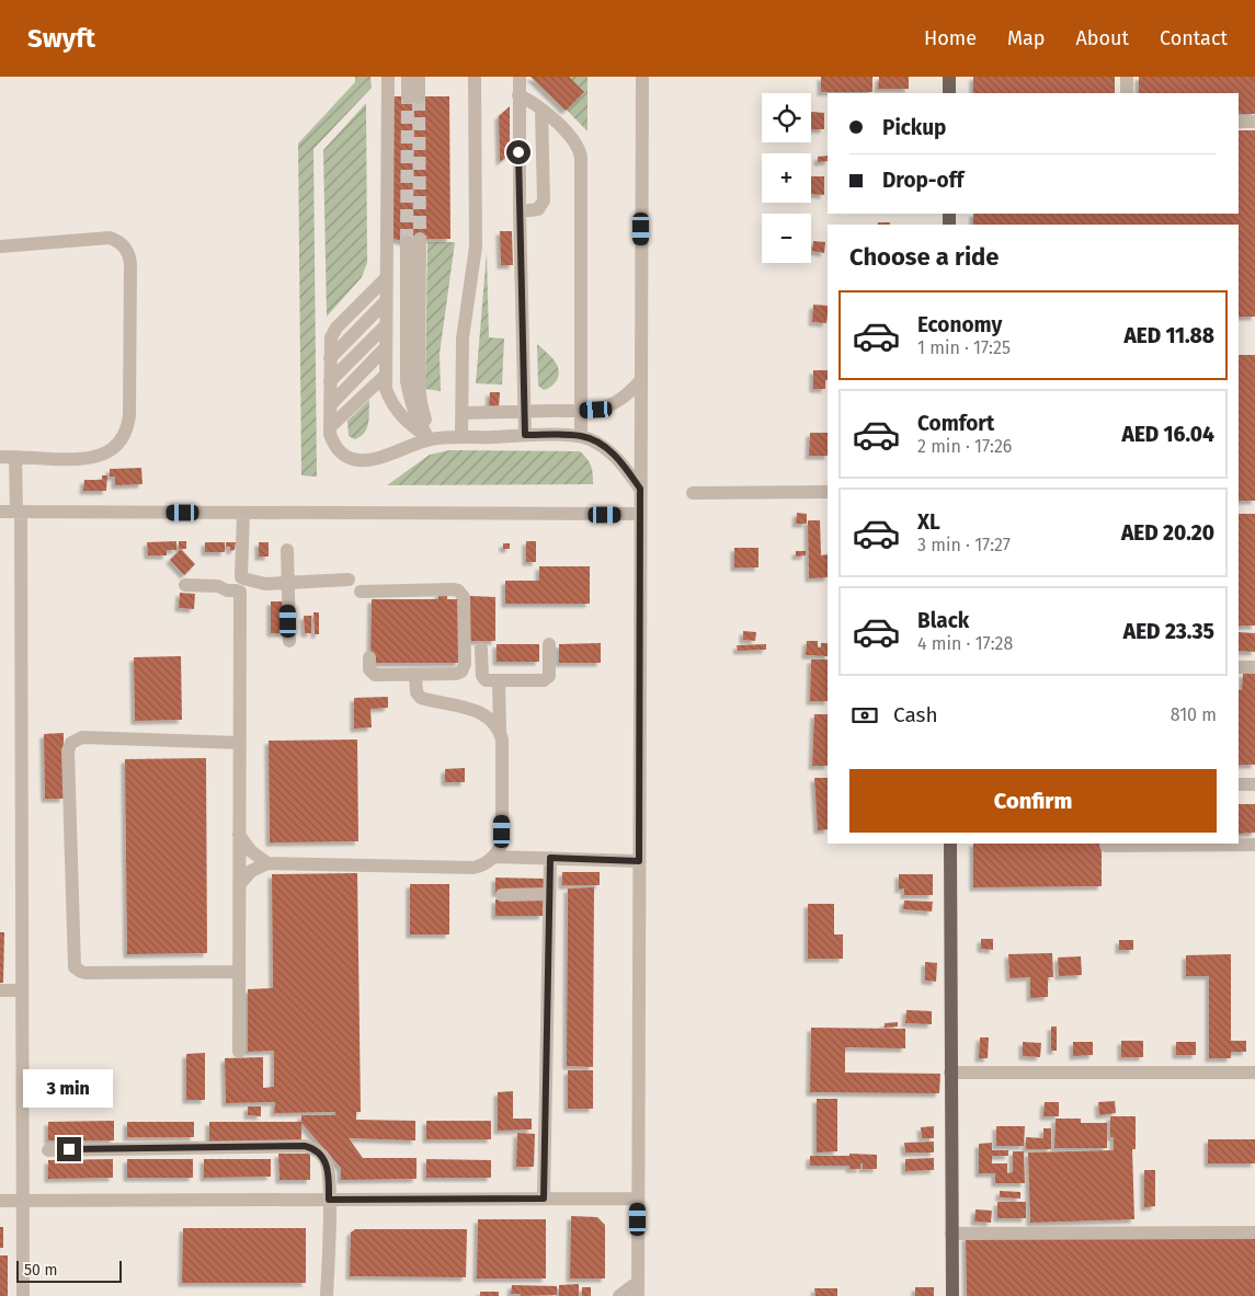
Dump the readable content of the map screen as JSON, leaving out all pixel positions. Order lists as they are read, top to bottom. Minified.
{"scale_bar":"50 m","page":{"header":"Swyft","nav":["Home","Map","About","Contact"],"map_buttons":["+","−"],"banner":["Pickup","Drop-off"],"heading":"Choose a ride","list":[{"name":"Economy","note":"1 min · 17:25","value":"AED 11.88"},{"name":"Comfort","note":"2 min · 17:26","value":"AED 16.04"},{"name":"XL","note":"3 min · 17:27","value":"AED 20.20"},{"name":"Black","note":"4 min · 17:28","value":"AED 23.35"}],"pay":["Cash","810 m"],"buttons":"Confirm","bubble":"3 min","scale":"50 m"}}
